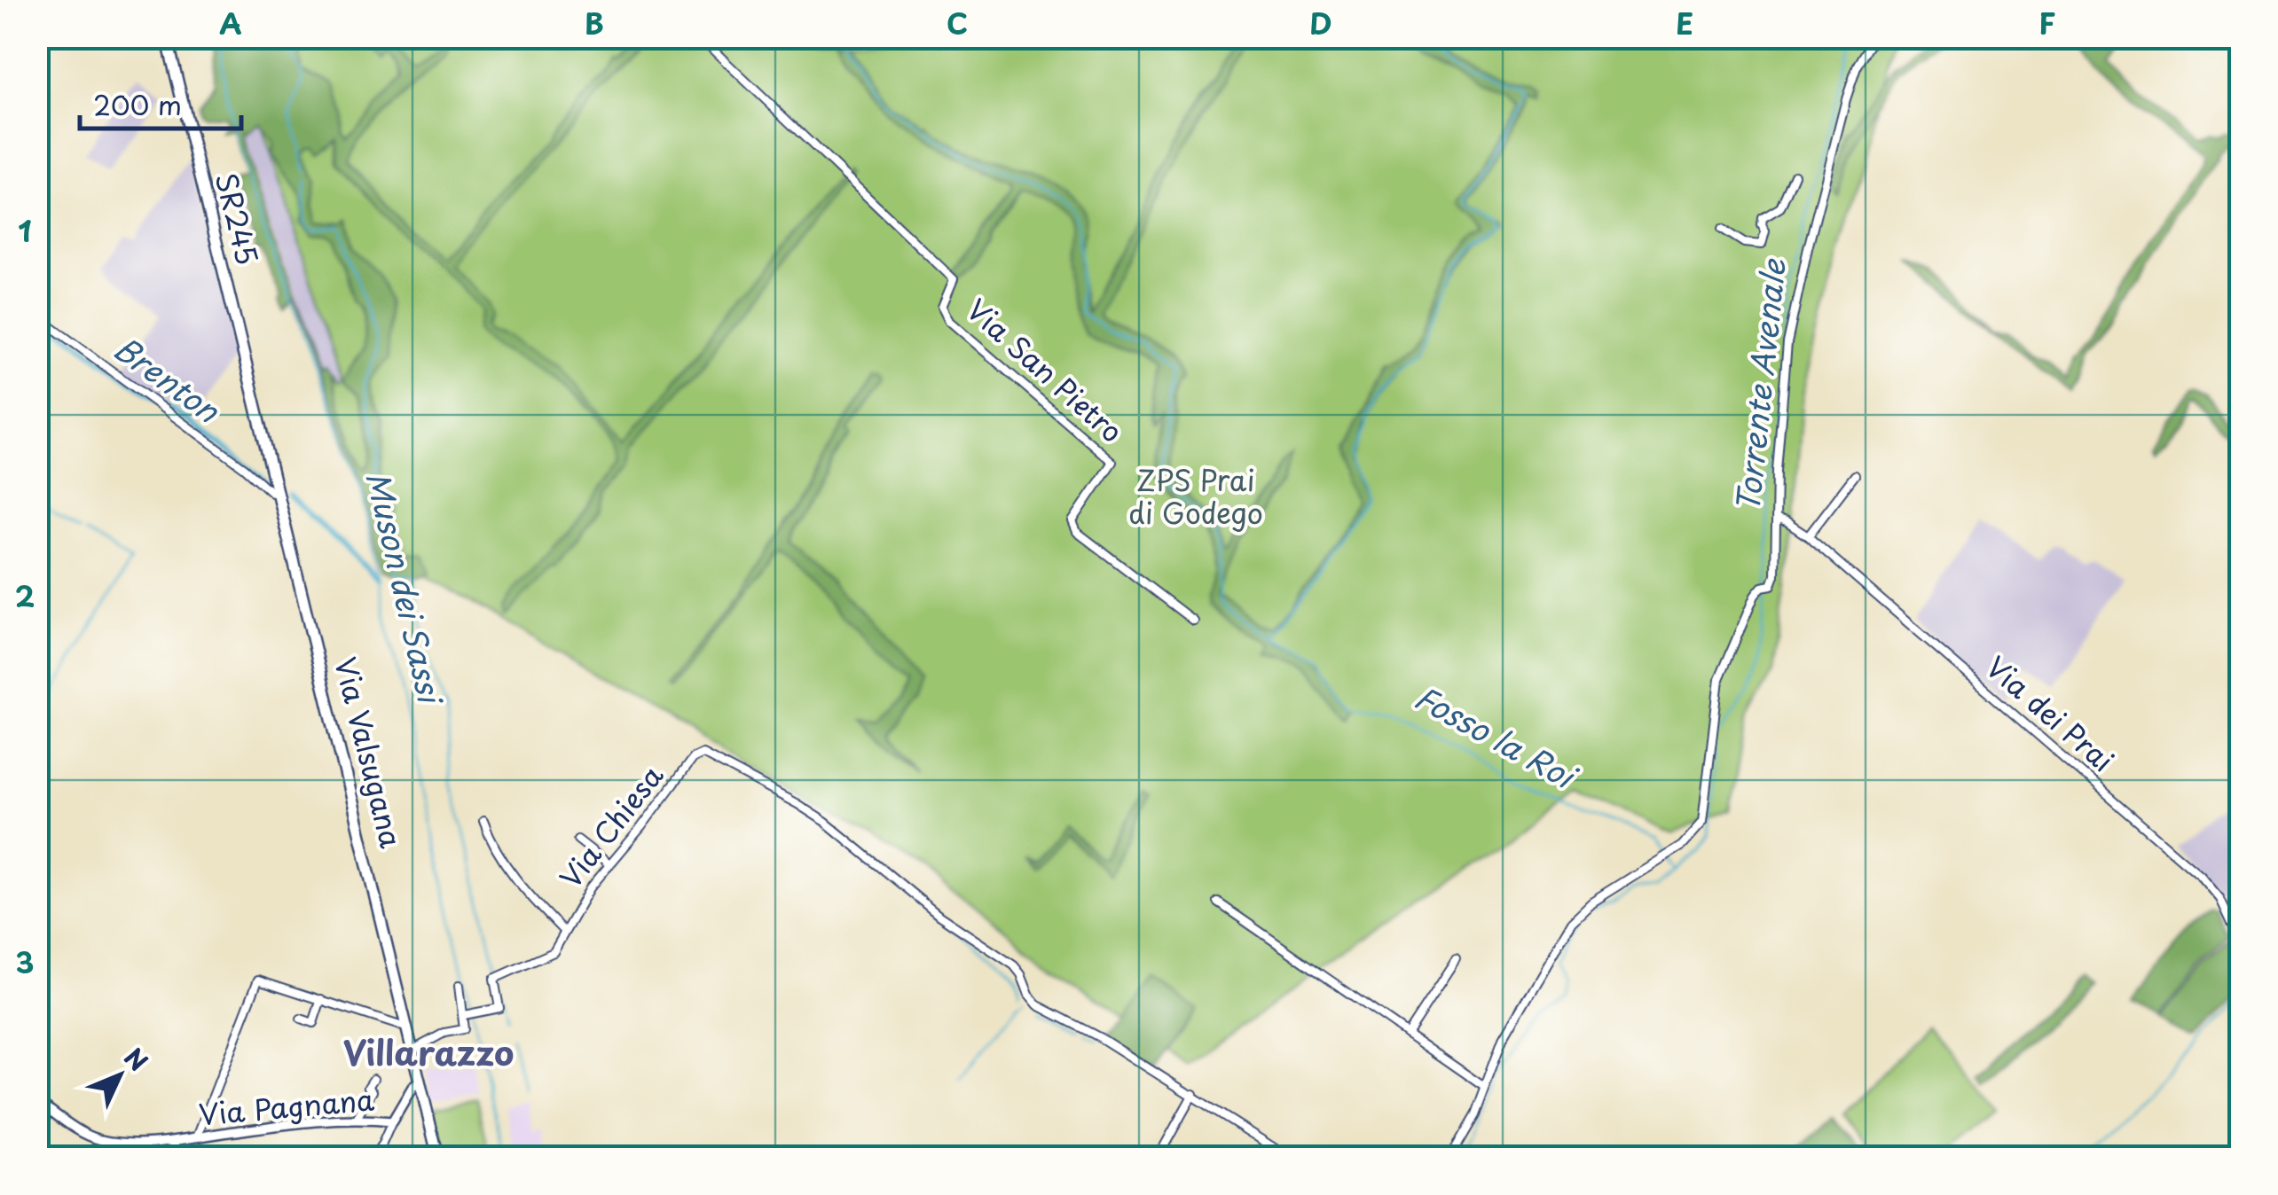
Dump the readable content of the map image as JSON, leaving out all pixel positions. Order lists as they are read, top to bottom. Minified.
{"streets":{"main road":["SR245","Via Valsugana"],"street":["Via San Pietro","Via dei Prai","Via Chiesa","Via Pagnana"]},"crossings":[["SR245","Via Valsugana"],["Via Valsugana","Via Chiesa"]],"districts":["Villarazzo"],"water":["Brenton","Torrente Avenale","Muson dei Sassi","Fosso la Roi"],"parks":["ZPS Prai di Godego"],"scale_bar":"200 m","north":"top right","grid":{"columns":["A","B","C","D","E","F"],"rows":["1","2","3"]}}
